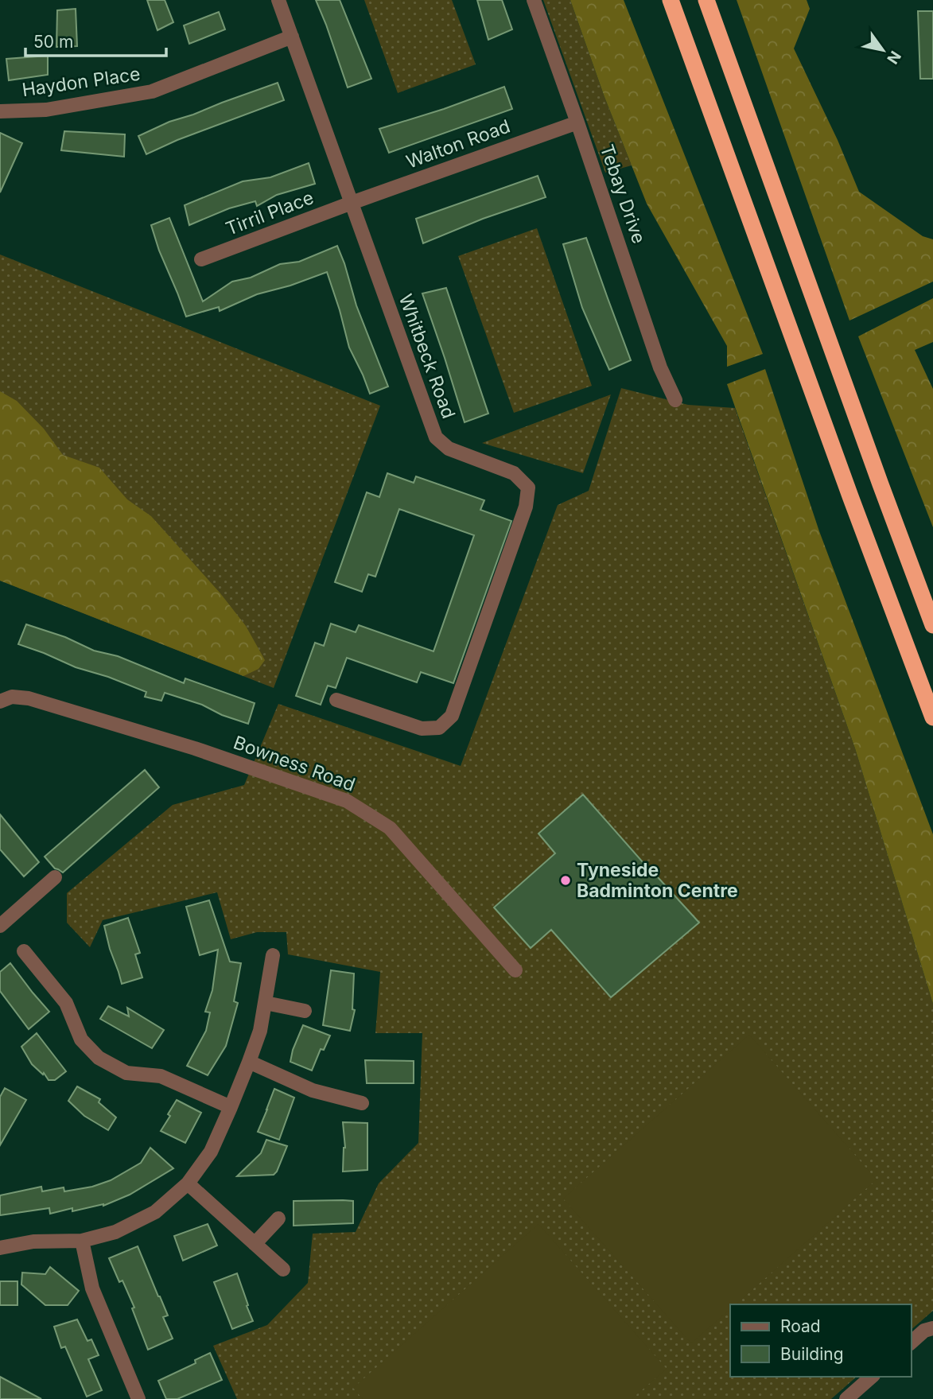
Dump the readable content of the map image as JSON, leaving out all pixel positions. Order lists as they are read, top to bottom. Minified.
{"streets":{"street":["Haydon Place","Walton Road","Tebay Drive","Tirril Place","Whitbeck Road","Bowness Road"]},"crossings":[["Haydon Place","Whitbeck Road"],["Walton Road","Tebay Drive"],["Walton Road","Tirril Place"],["Walton Road","Whitbeck Road"],["Tirril Place","Whitbeck Road"]],"places":["Tyneside Badminton Centre"],"legend":["Road","Building"],"scale_bar":"50 m","north":"bottom right"}
